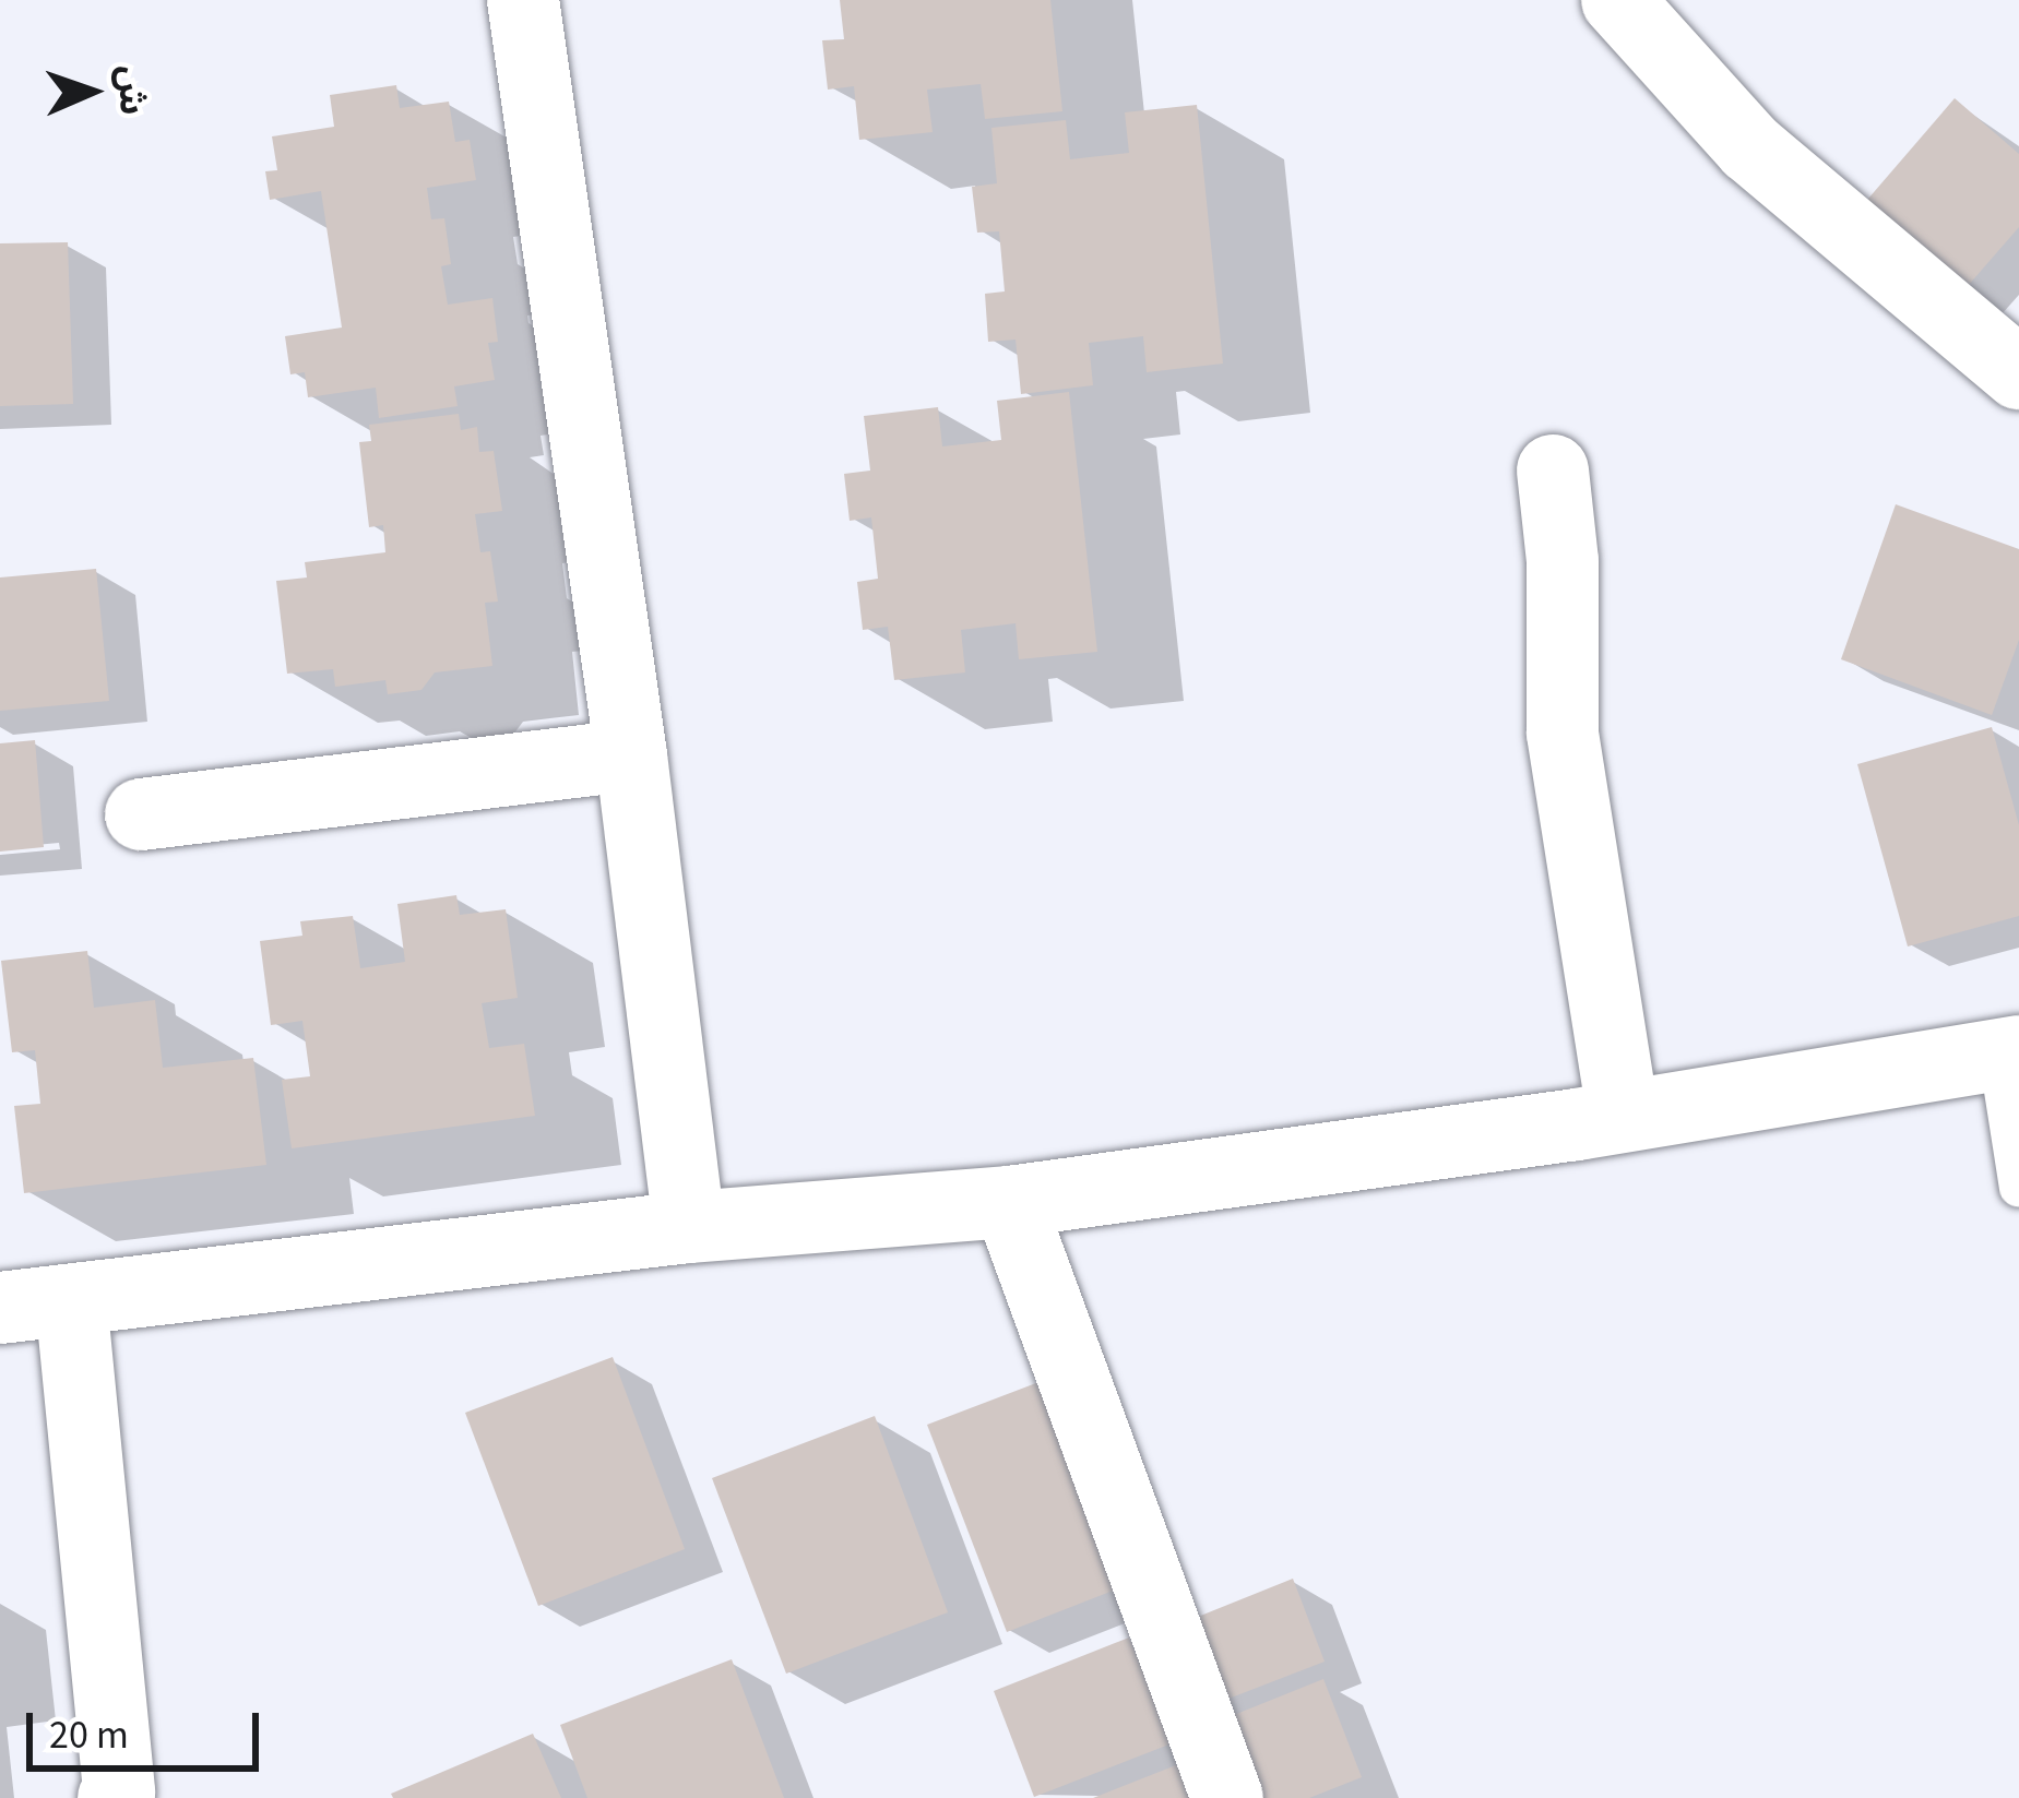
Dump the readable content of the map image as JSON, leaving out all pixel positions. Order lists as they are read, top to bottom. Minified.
{"scale_bar":"20 m","north":"right"}
